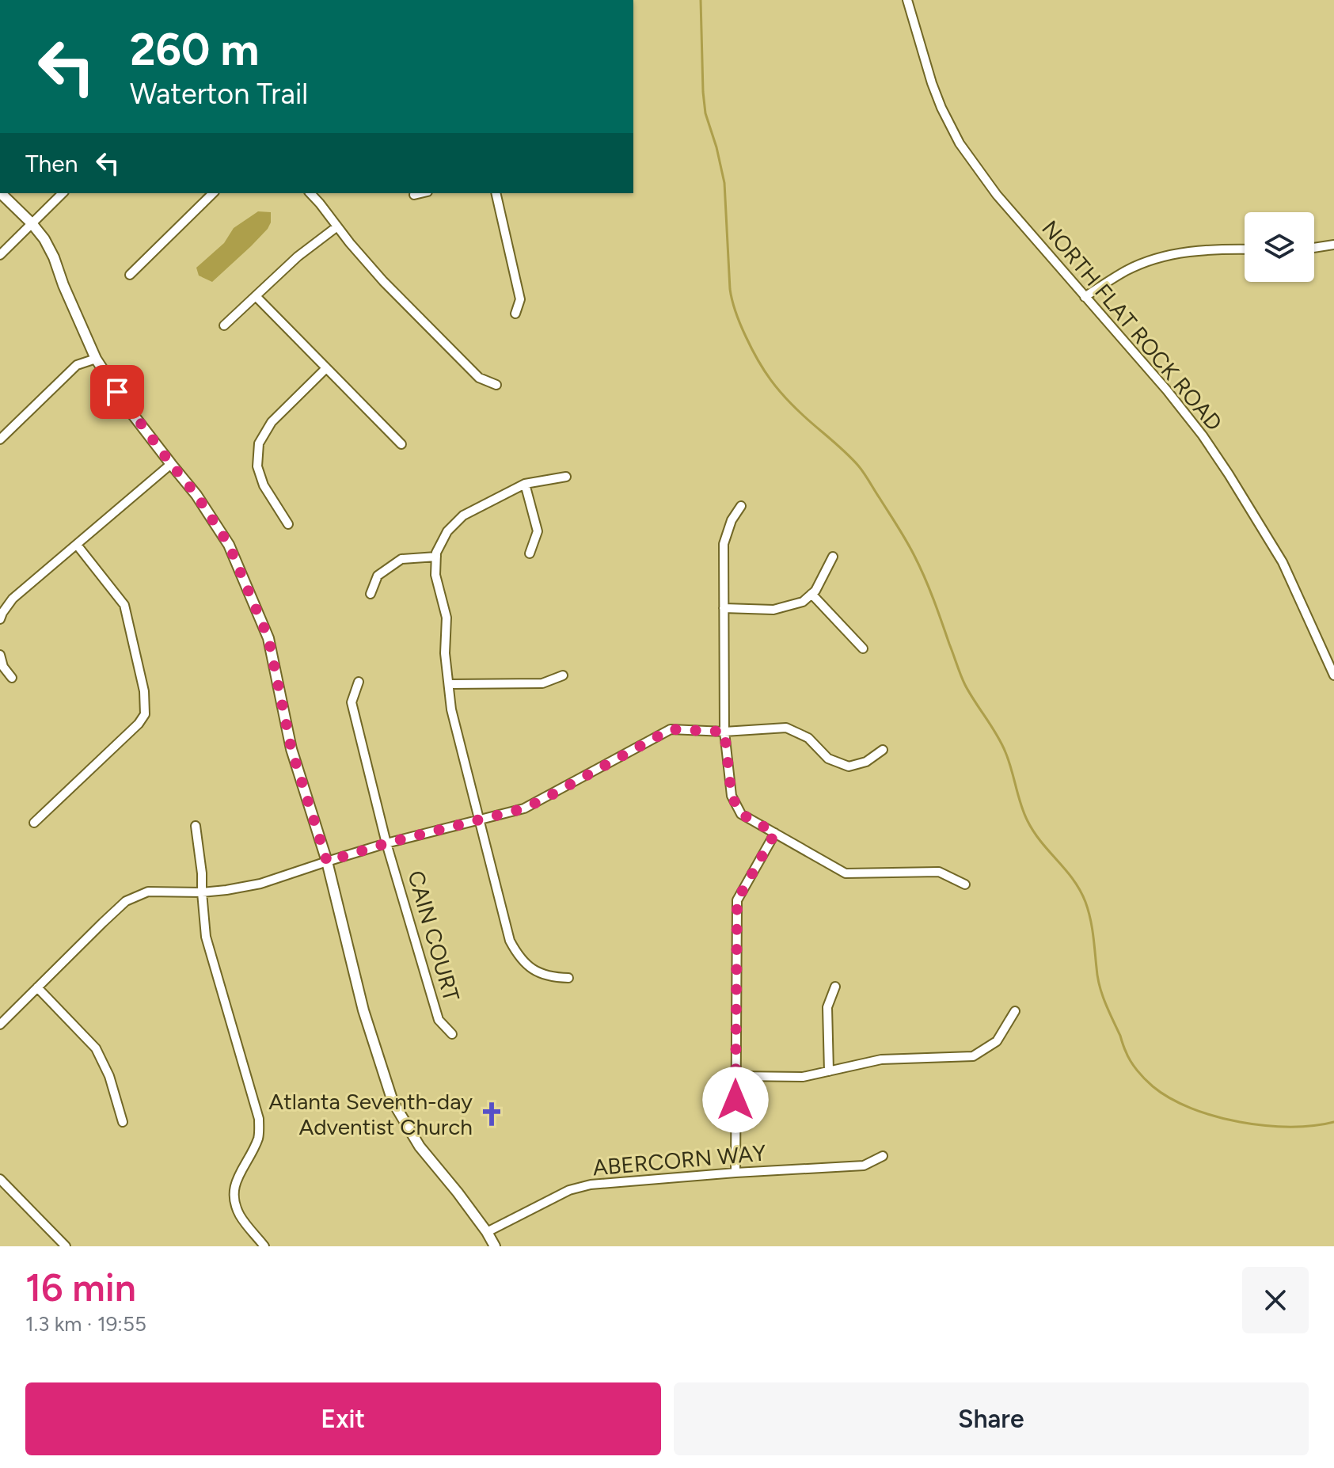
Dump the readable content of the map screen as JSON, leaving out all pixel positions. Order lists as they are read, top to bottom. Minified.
{"streets":{"street":["NORTH FLAT ROCK ROAD","CAIN COURT","ABERCORN WAY"]},"places":{"church":["Atlanta Seventh-day Adventist Church"]},"page":{"turn":["260 m","Waterton Trail"],"then":"Then","heading":["16 min","1.3 km · 19:55"],"buttons":["Exit","Share"]}}
